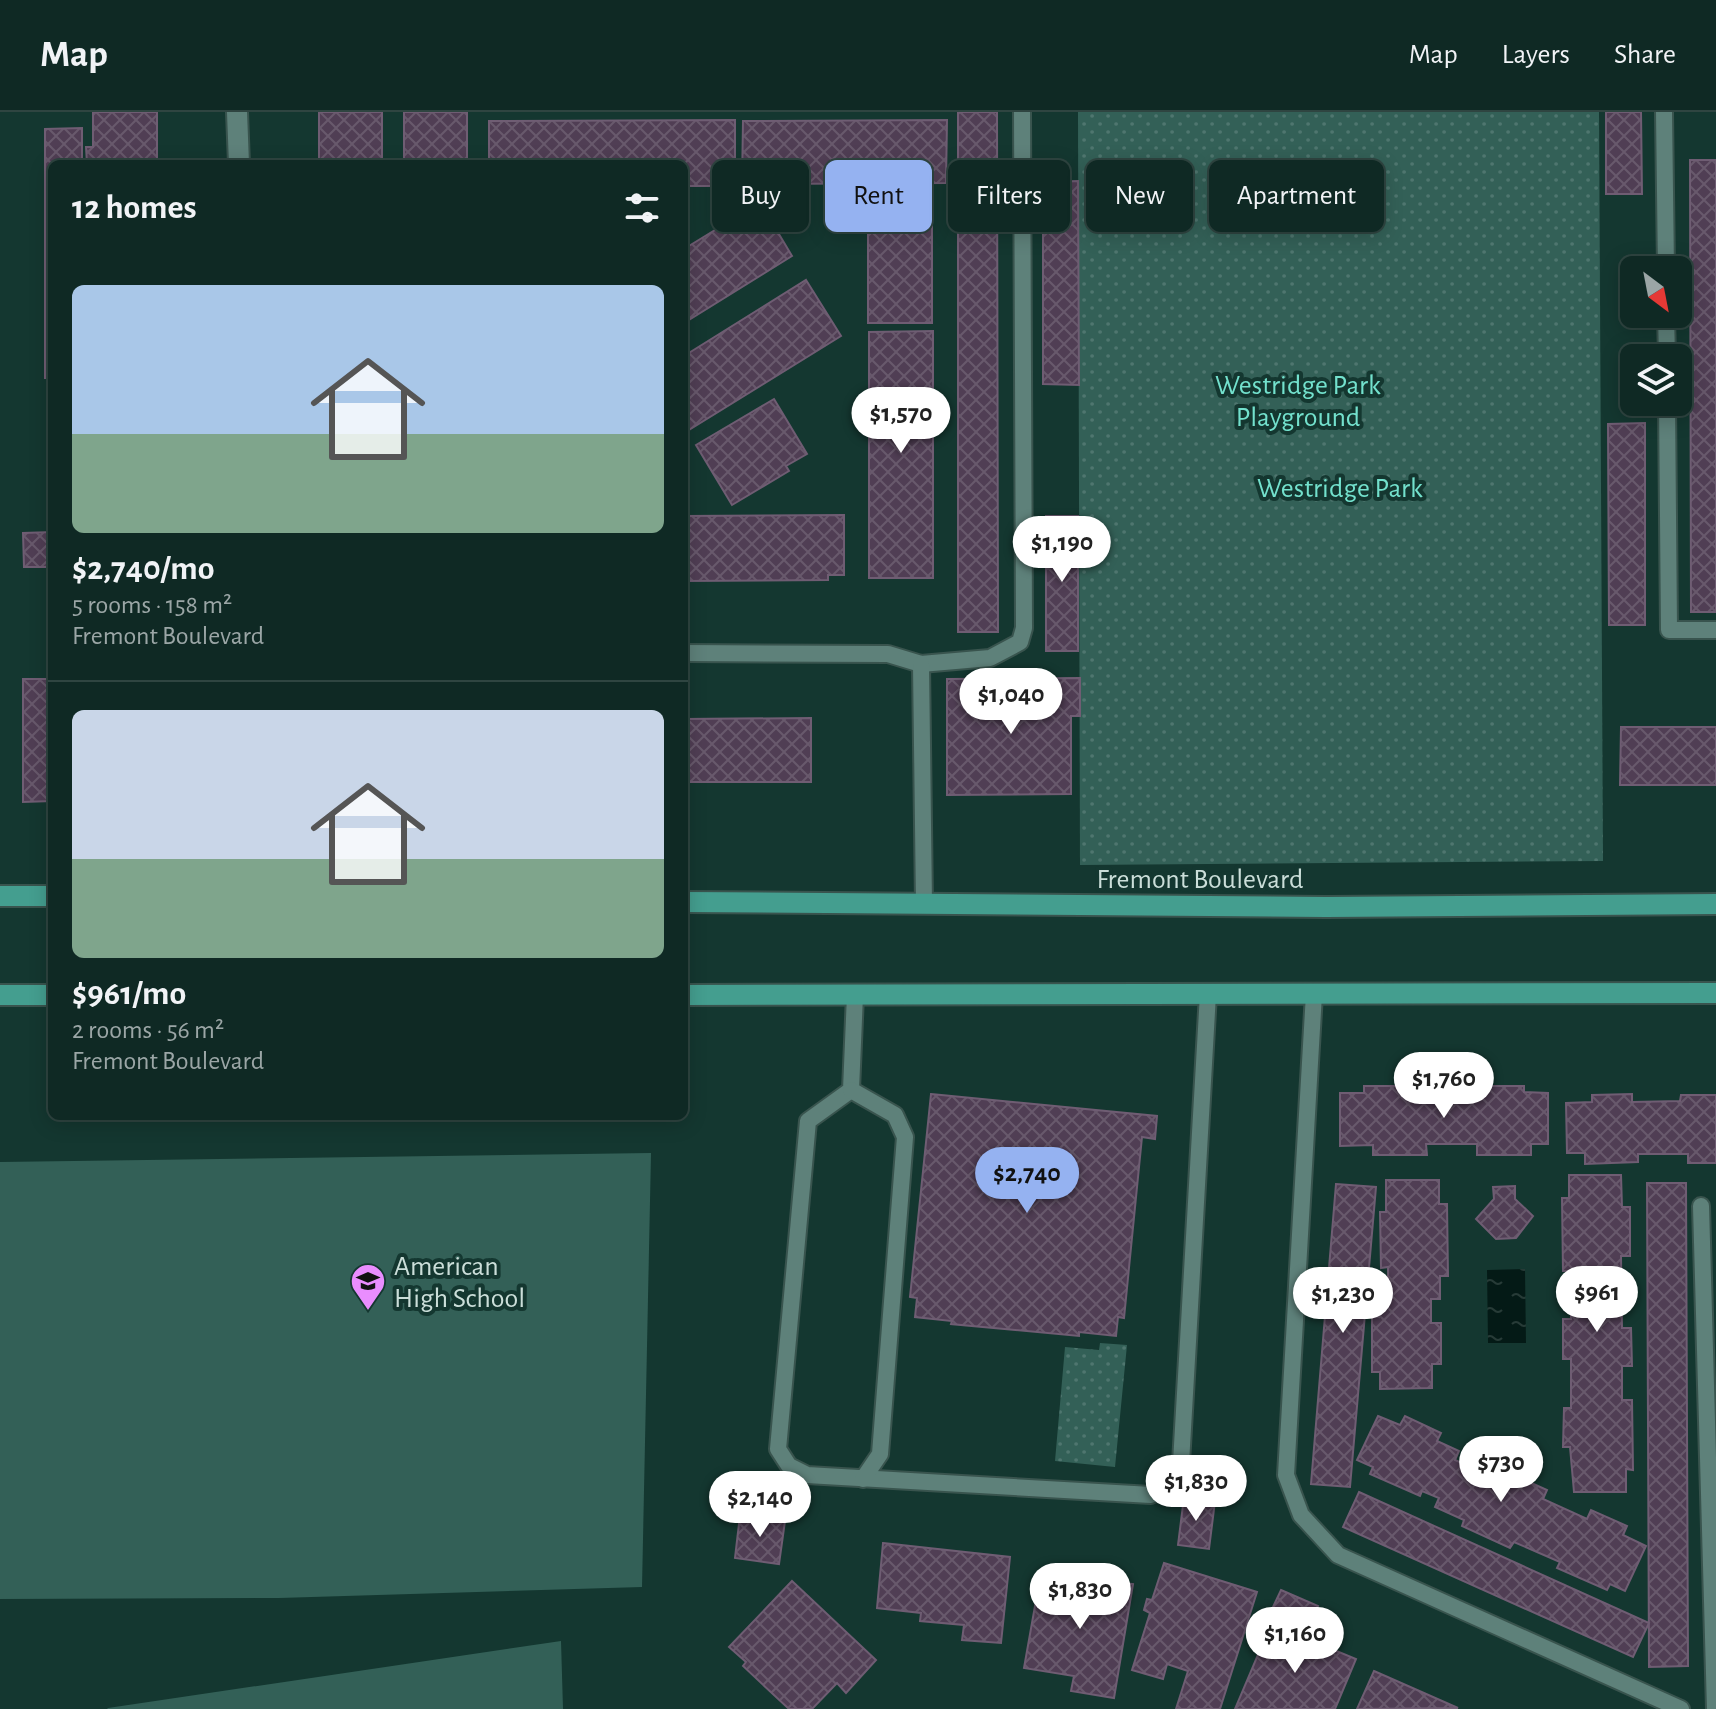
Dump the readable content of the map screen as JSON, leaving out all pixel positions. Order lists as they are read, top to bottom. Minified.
{"streets":{"main road":["Fremont Boulevard"]},"parks":["Westridge Park Playground","Westridge Park"],"places":{"school or university":["American High School"]},"north":"bottom right","page":{"header":"Map","nav":["Map","Layers","Share"],"chip":["Buy","Rent","Filters","New","Apartment"],"heading":"12 homes","list":[{"name":"$2,740/mo","note":"5 rooms · 158 m² · Fremont Boulevard"},{"name":"$961/mo","note":"2 rooms · 56 m² · Fremont Boulevard"}],"price":["$1,570","$1,190","$1,040","$1,760","$2,740","$961","$1,230","$730","$1,830","$2,140","$1,830","$1,160"]}}
